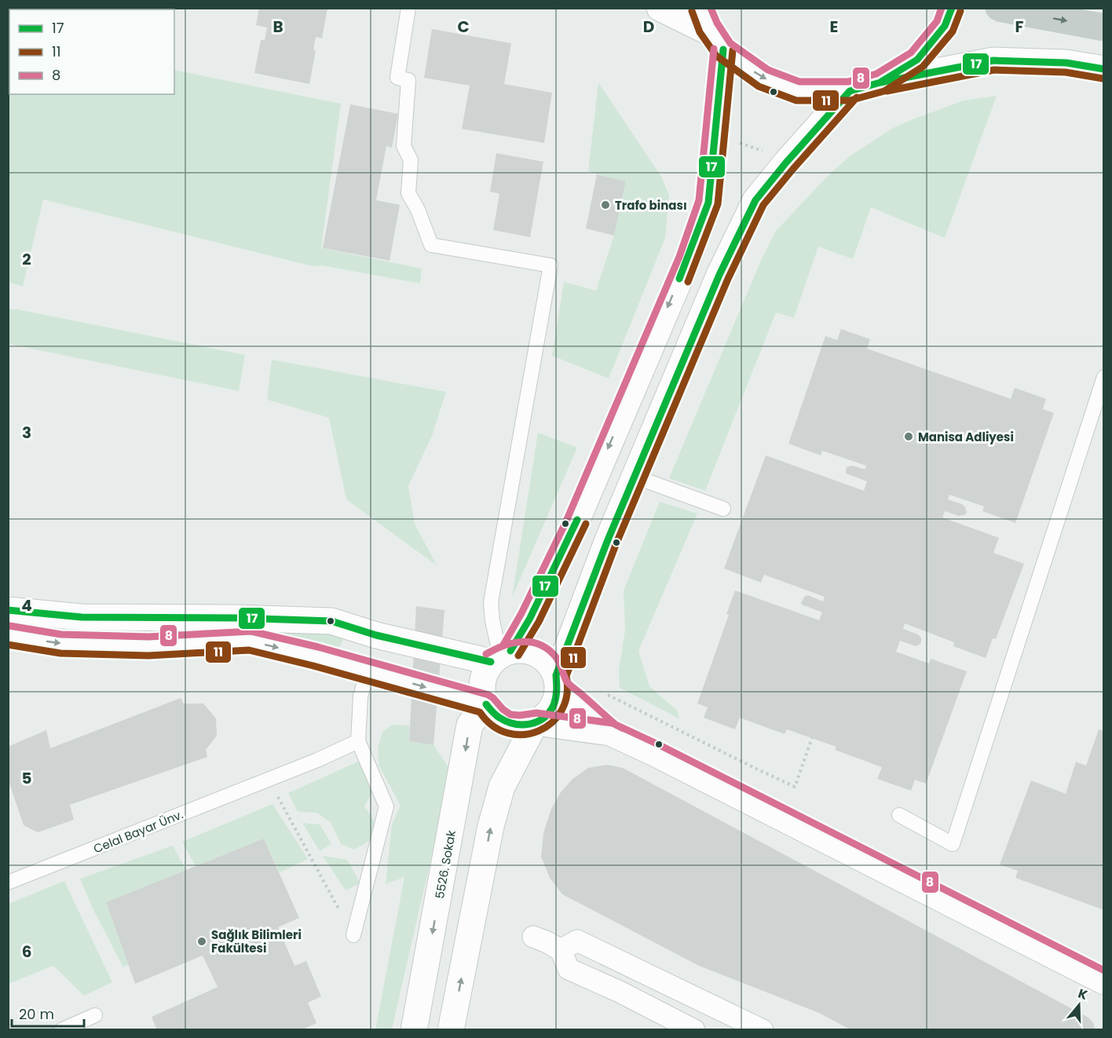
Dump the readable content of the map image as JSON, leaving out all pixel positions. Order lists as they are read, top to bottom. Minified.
{"streets":{"street":["5526. Sokak"],"lane":["Celal Bayar Ünv."]},"places":["Trafo binası","Manisa Adliyesi","Sağlık Bilimleri Fakültesi"],"lines":["transit line 17","transit line 8","transit line 11"],"legend":["17","11","8"],"scale_bar":"20 m","north":"top","grid":{"columns":["B","C","D","E","F"],"rows":["2","3","4","5","6"]}}
